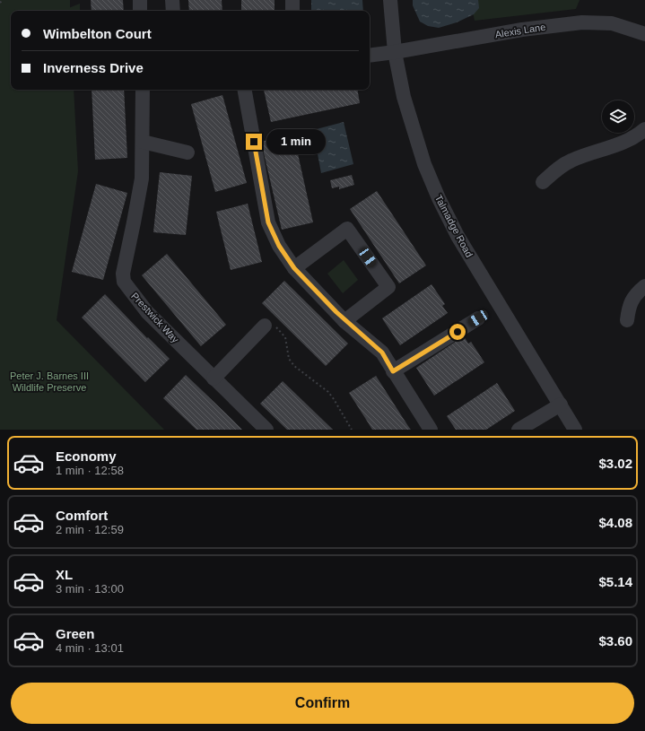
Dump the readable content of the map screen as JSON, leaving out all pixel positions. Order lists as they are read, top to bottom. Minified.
{"streets":{"street":["Alexis Lane","Talmadge Road","Prestwick Way"]},"crossings":[["Alexis Lane","Talmadge Road"]],"parks":["Peter J. Barnes III Wildlife Preserve"],"page":{"banner":["Wimbelton Court","Inverness Drive"],"bubble":"1 min","list":[{"name":"Economy","note":"1 min · 12:58","value":"$3.02"},{"name":"Comfort","note":"2 min · 12:59","value":"$4.08"},{"name":"XL","note":"3 min · 13:00","value":"$5.14"},{"name":"Green","note":"4 min · 13:01","value":"$3.60"}],"buttons":"Confirm"}}
